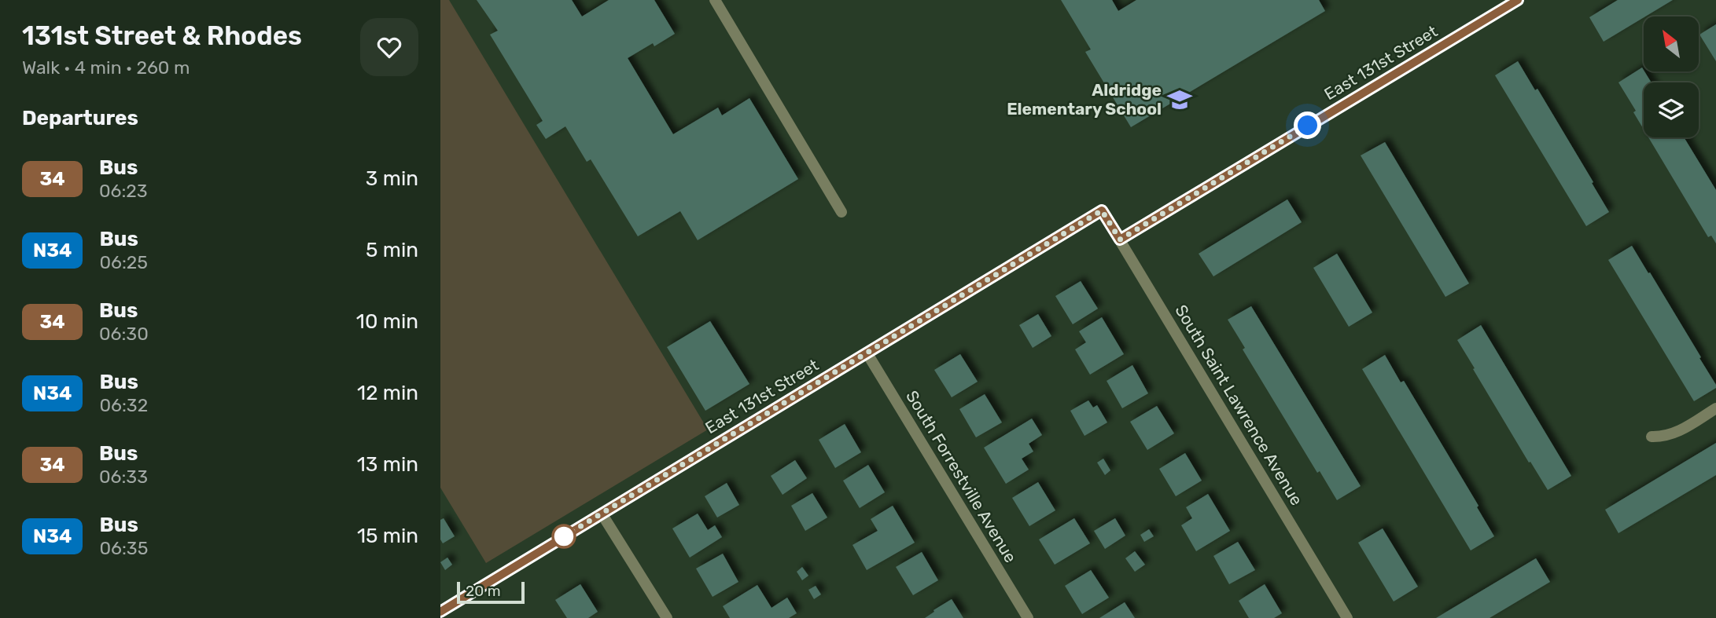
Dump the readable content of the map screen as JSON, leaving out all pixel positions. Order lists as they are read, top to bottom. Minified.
{"streets":{"street":["East 131st Street","South Saint Lawrence Avenue","South Forrestville Avenue"]},"crossings":[["East 131st Street","South Saint Lawrence Avenue"],["East 131st Street","South Forrestville Avenue"]],"places":{"school or university":["Aldridge Elementary School"]},"lines":["bus line 34"],"scale_bar":"20 m","north":"top left","page":{"heading":[["131st Street & Rhodes","Walk · 4 min · 260 m"],"Departures"],"list":[{"mark":"34","name":"Bus","note":"06:23","value":"3 min"},{"mark":"N34","name":"Bus","note":"06:25","value":"5 min"},{"mark":"34","name":"Bus","note":"06:30","value":"10 min"},{"mark":"N34","name":"Bus","note":"06:32","value":"12 min"},{"mark":"34","name":"Bus","note":"06:33","value":"13 min"},{"mark":"N34","name":"Bus","note":"06:35","value":"15 min"}],"scale":"20 m"}}
